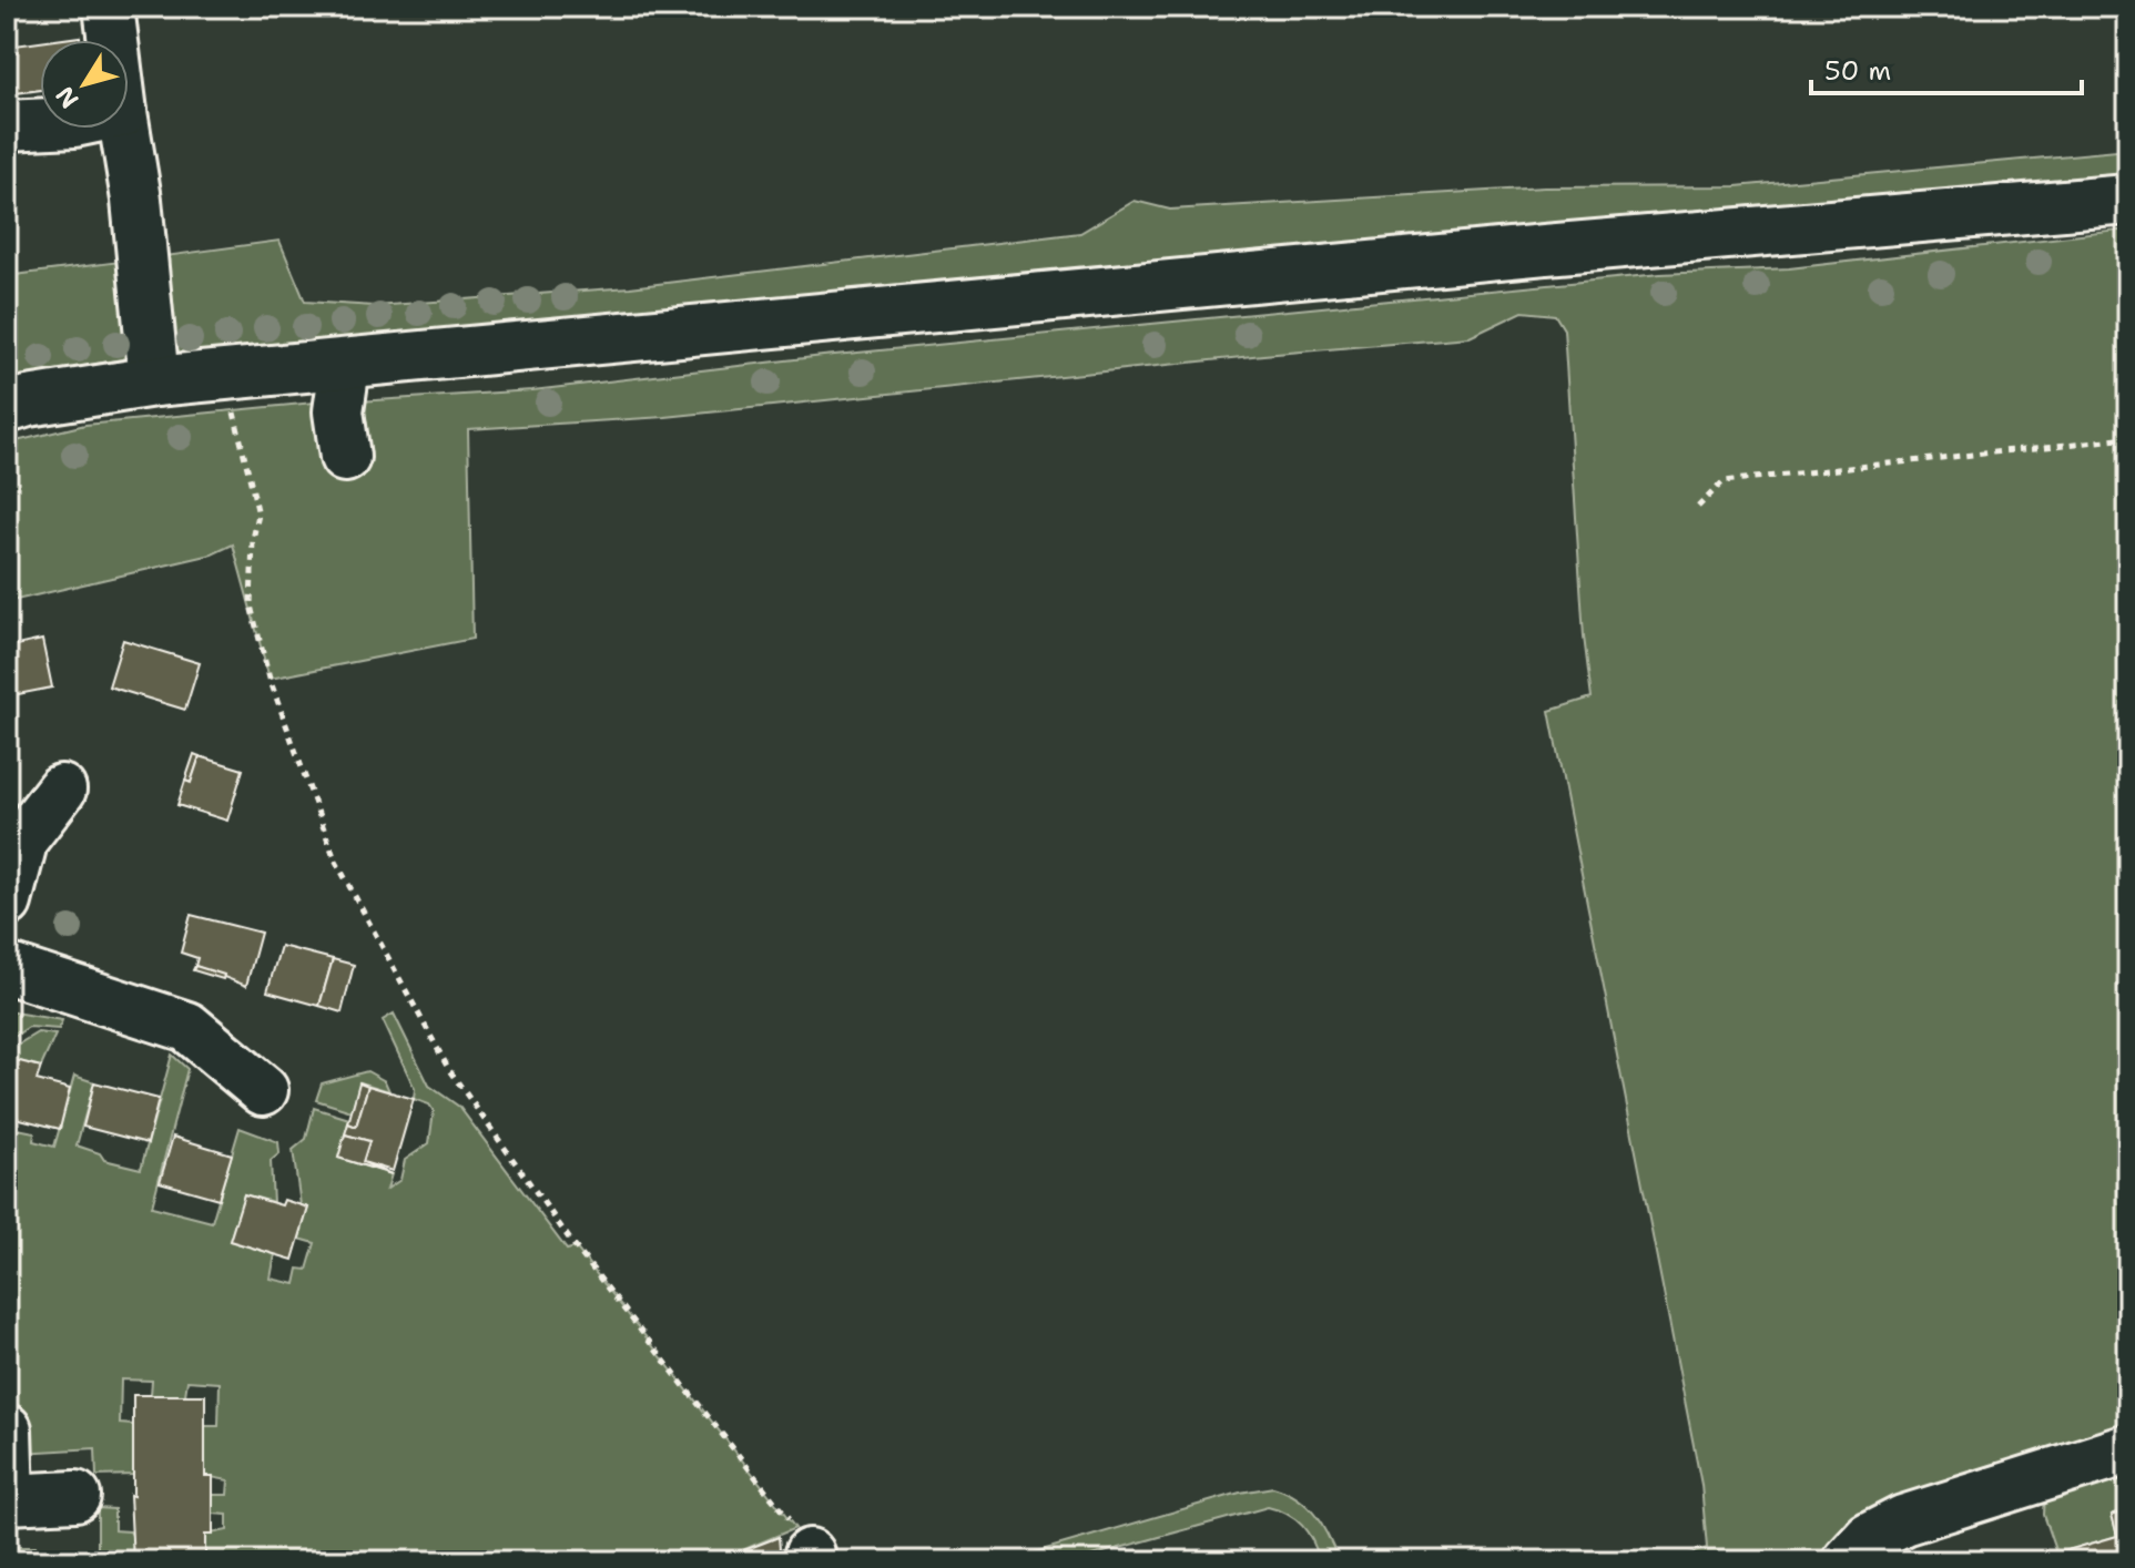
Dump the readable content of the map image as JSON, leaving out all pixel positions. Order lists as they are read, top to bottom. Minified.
{"scale_bar":"50 m","north":"bottom left"}
